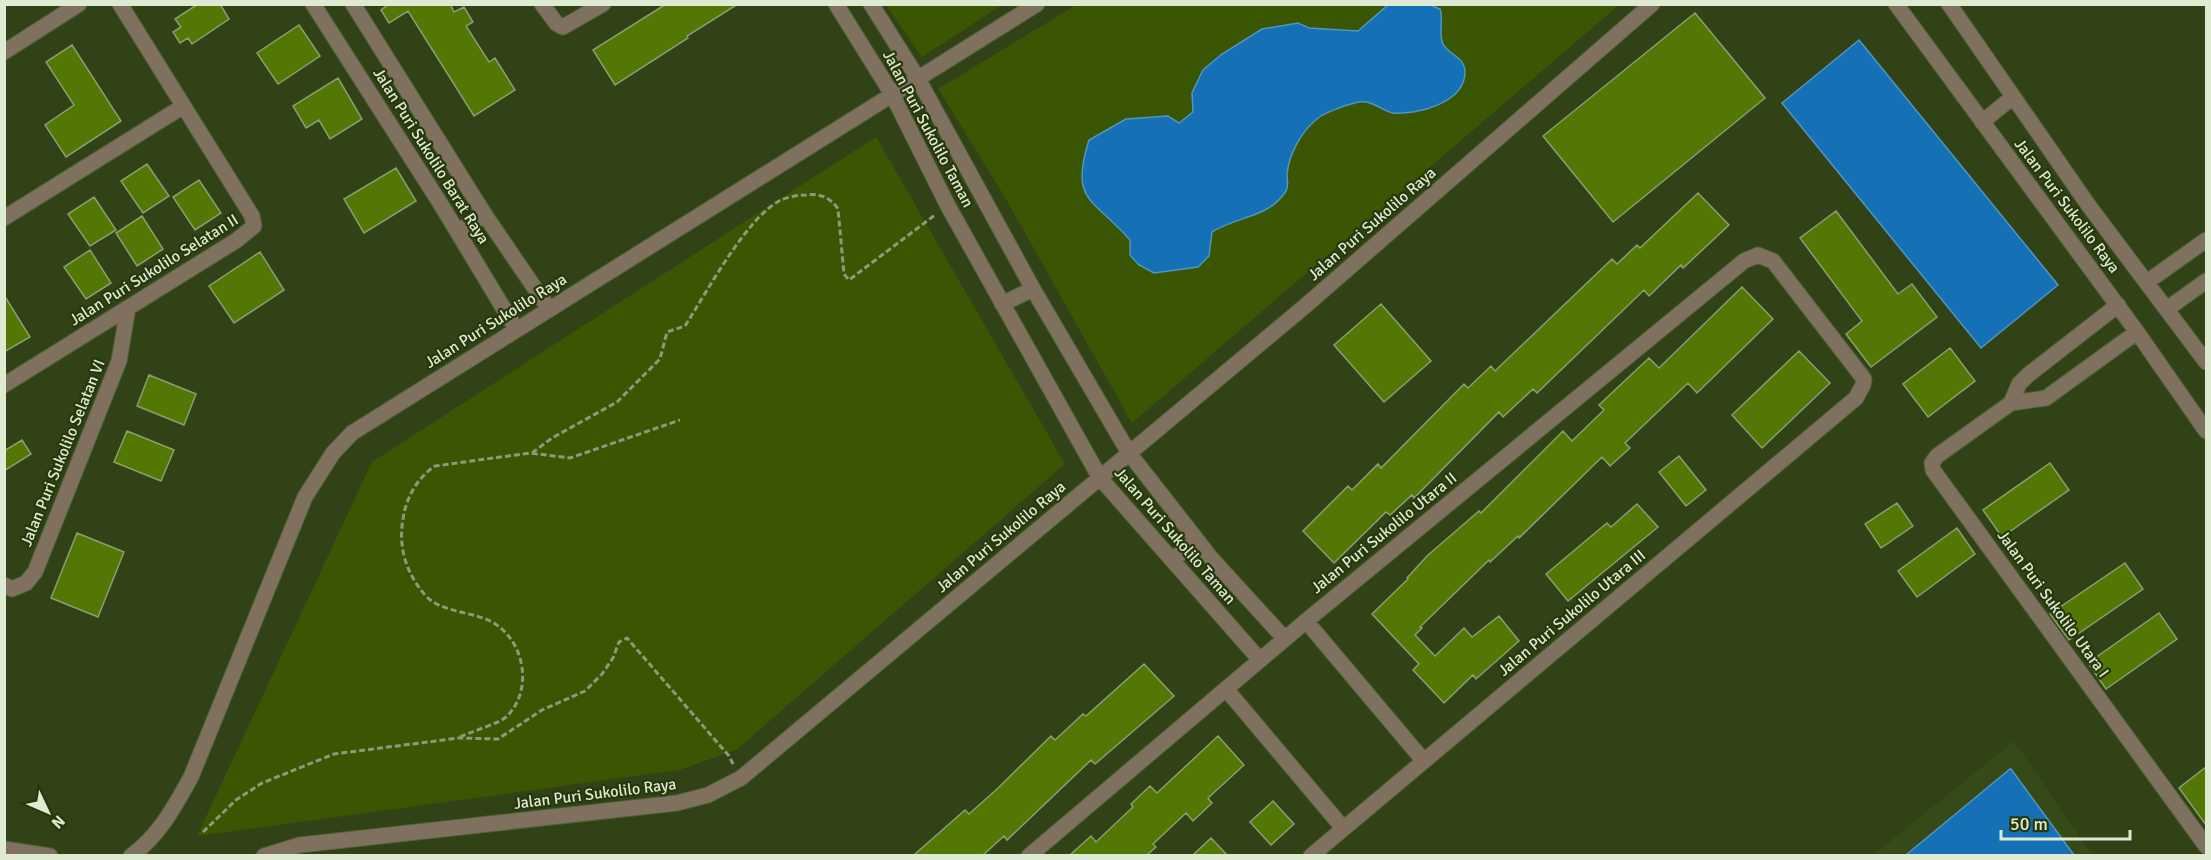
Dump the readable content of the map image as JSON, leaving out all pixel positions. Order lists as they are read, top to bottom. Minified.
{"streets":{"street":["Jalan Puri Sukolilo Taman","Jalan Puri Sukolilo Barat Raya","Jalan Puri Sukolilo Raya","Jalan Puri Sukolilo Selatan II","Jalan Puri Sukolilo Selatan VI","Jalan Puri Sukolilo Utara II","Jalan Puri Sukolilo Utara I","Jalan Puri Sukolilo Utara III"]},"crossings":[["Jalan Puri Sukolilo Taman","Jalan Puri Sukolilo Raya"],["Jalan Puri Sukolilo Taman","Jalan Puri Sukolilo Utara II"],["Jalan Puri Sukolilo Barat Raya","Jalan Puri Sukolilo Raya"],["Jalan Puri Sukolilo Selatan II","Jalan Puri Sukolilo Selatan VI"],["Jalan Puri Sukolilo Utara II","Jalan Puri Sukolilo Utara III"]],"scale_bar":"50 m","north":"bottom right"}
